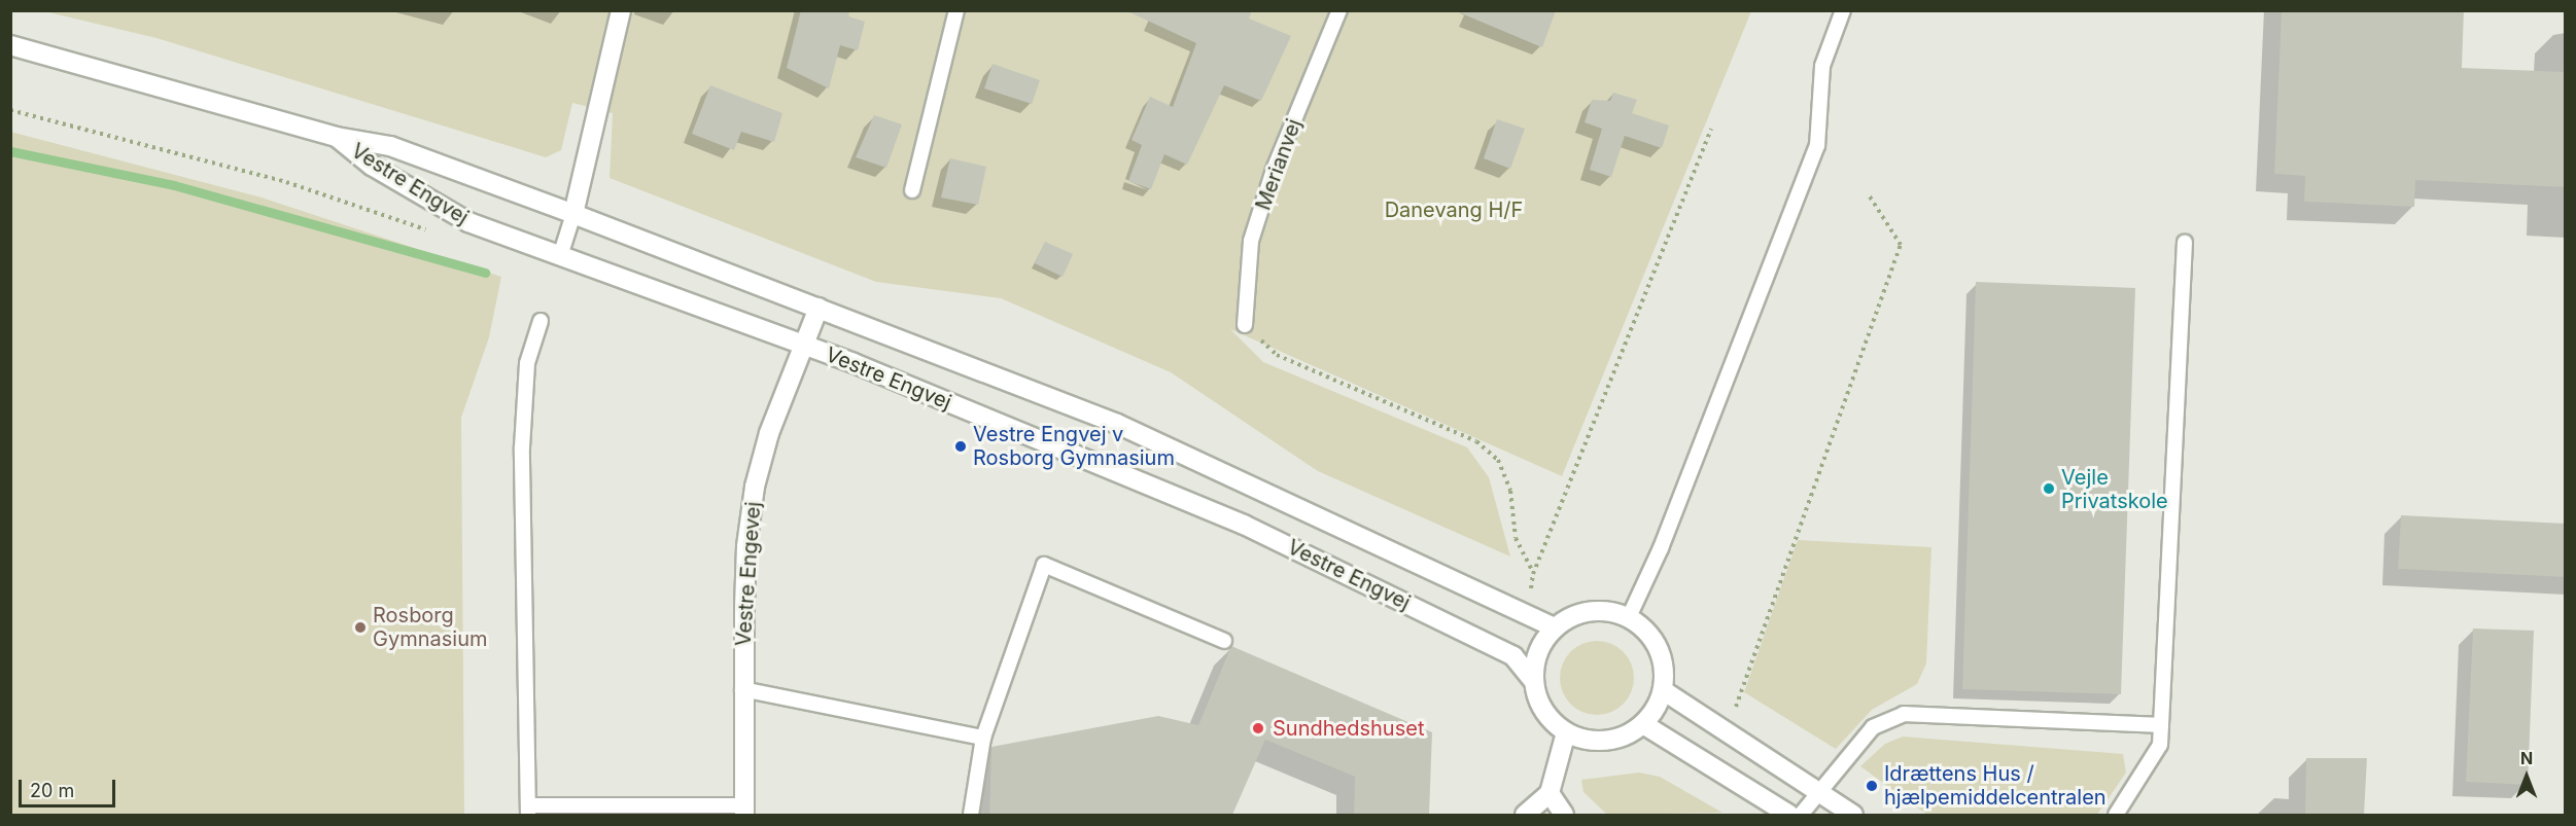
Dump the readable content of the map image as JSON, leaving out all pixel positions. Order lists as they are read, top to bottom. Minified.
{"streets":{"street":["Vestre Engvej","Vestre Engevej"],"lane":["Merianvej"]},"crossings":[["Vestre Engvej","Vestre Engevej"]],"parks":["Danevang H/F"],"places":["Vestre Engvej v Rosborg Gymnasium","Vejle Privatskole","Rosborg Gymnasium","Sundhedshuset","Idrættens Hus / hjælpemiddelcentralen"],"scale_bar":"20 m","north":"top"}
